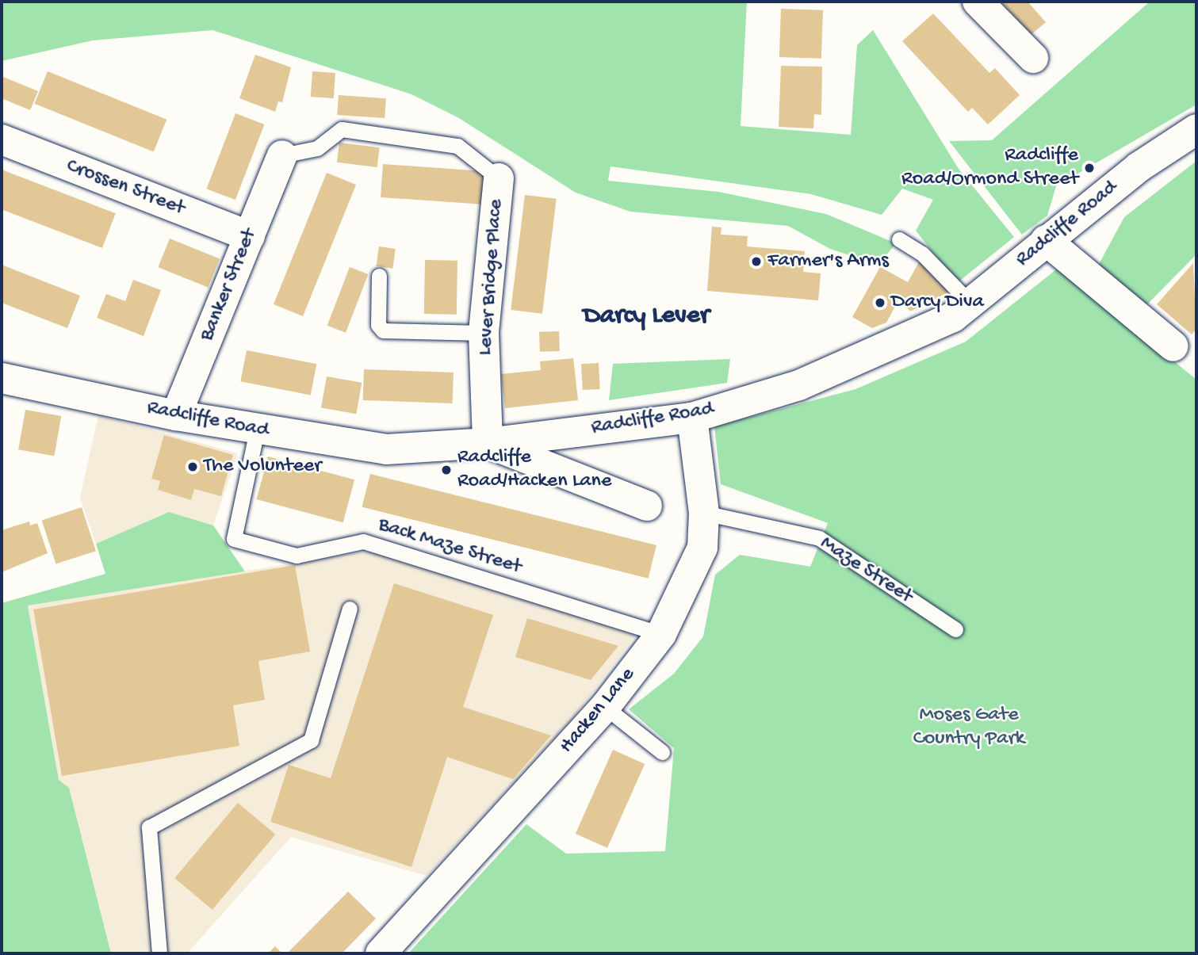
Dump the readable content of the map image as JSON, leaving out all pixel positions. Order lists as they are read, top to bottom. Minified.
{"streets":{"street":["Crossen Street","Radcliffe Road","Lever Bridge Place","Banker Street","Hacken Lane"],"lane":["Back Maze Street","Maze Street"]},"crossings":[["Crossen Street","Banker Street"],["Radcliffe Road","Lever Bridge Place"],["Radcliffe Road","Banker Street"],["Radcliffe Road","Back Maze Street"],["Radcliffe Road","Hacken Lane"],["Back Maze Street","Hacken Lane"],["Maze Street","Hacken Lane"]],"districts":["Darcy Lever"],"parks":["Moses Gate Country Park"],"places":["Radcliffe Road/Ormond Street","Farmer's Arms","Darcy Diva","The Volunteer","Radcliffe Road/Hacken Lane"]}
